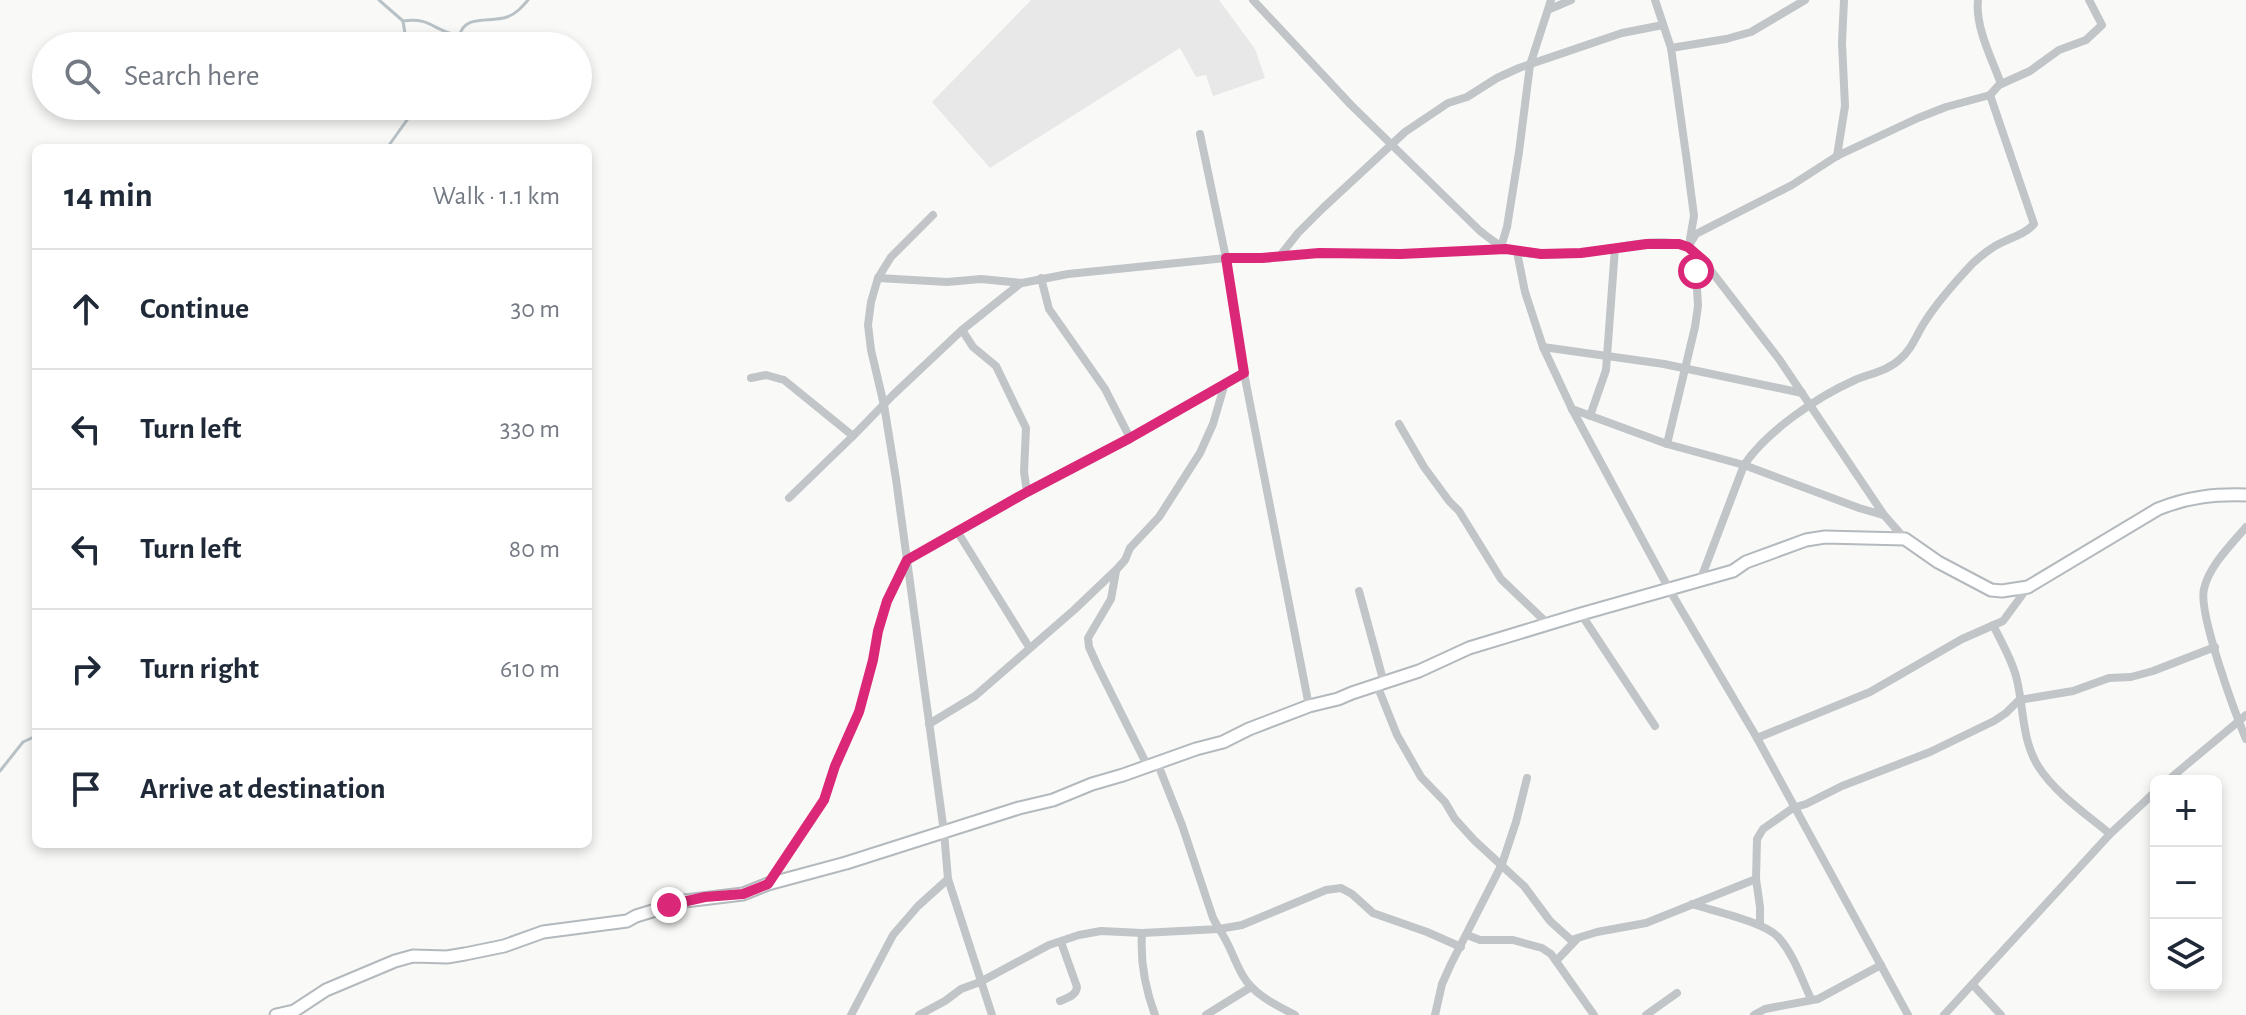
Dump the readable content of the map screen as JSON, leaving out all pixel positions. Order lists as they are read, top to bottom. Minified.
{"page":{"search":"Search here","heading":["14 min","Walk · 1.1 km"],"list":[["Continue","30 m"],["Turn left","330 m"],["Turn left","80 m"],["Turn right","610 m"],"Arrive at destination"],"map_buttons":["+","−"]}}
